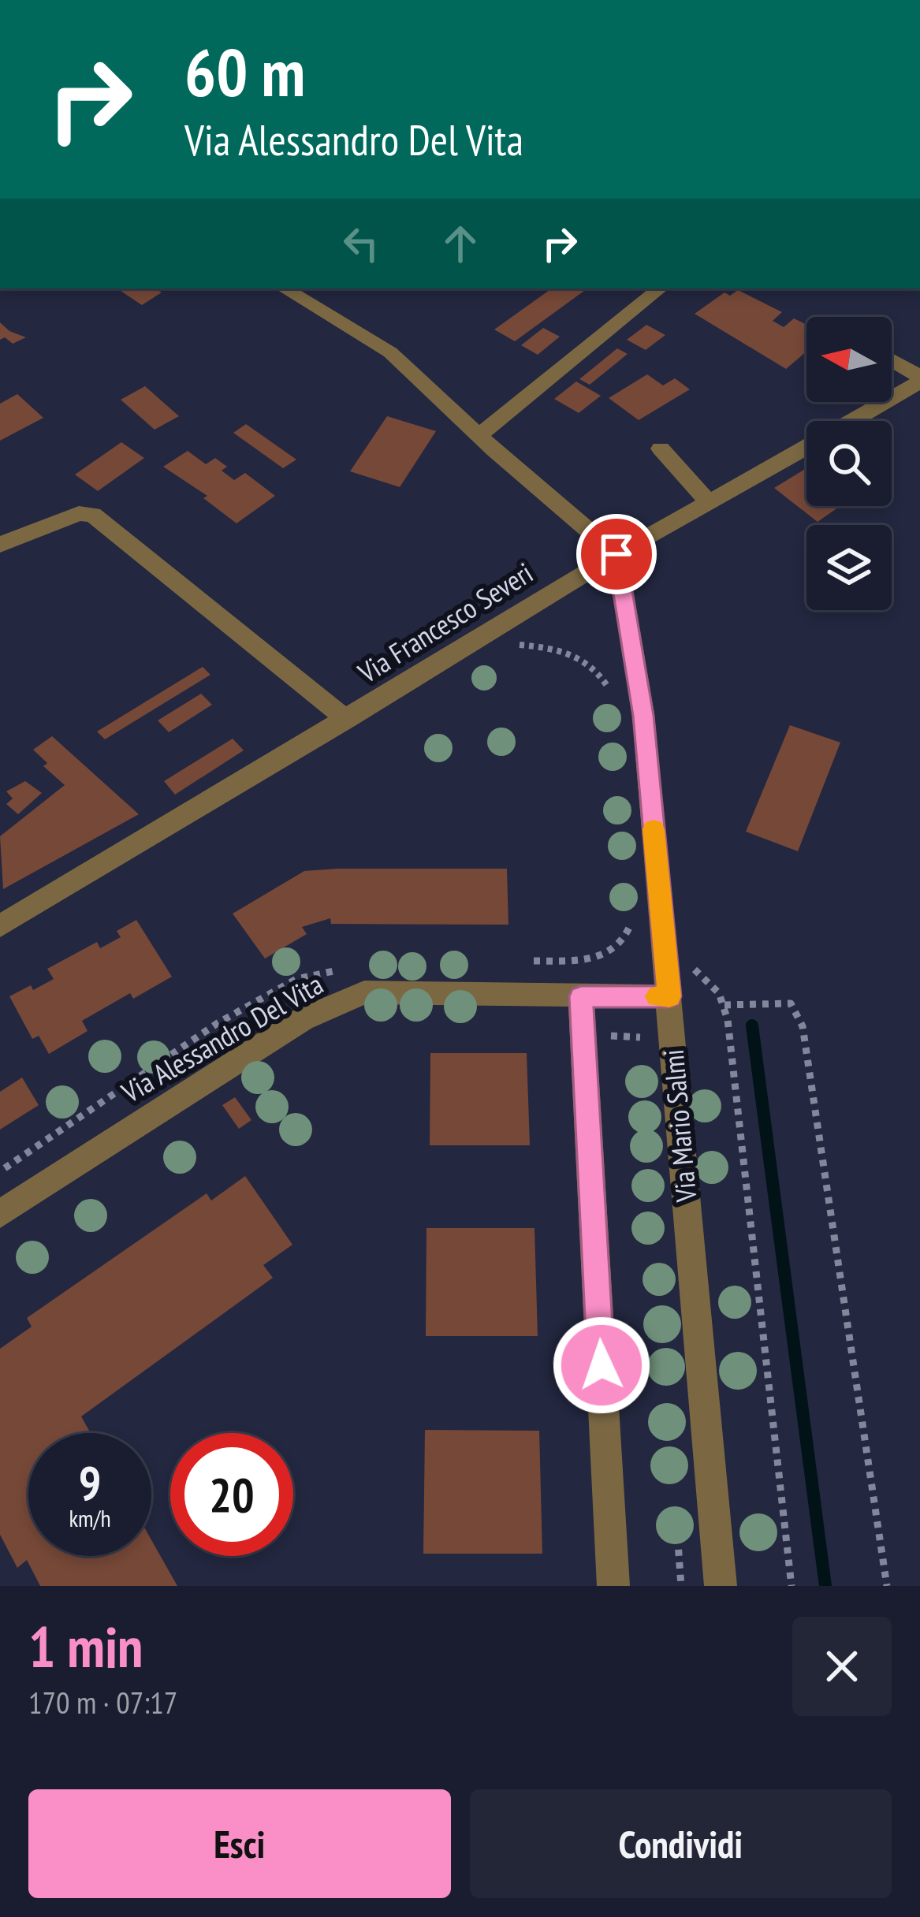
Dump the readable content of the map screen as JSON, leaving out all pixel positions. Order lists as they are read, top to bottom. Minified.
{"streets":{"street":["Via Francesco Severi","Via Alessandro Del Vita","Via Mario Salmi"]},"crossings":[["Via Francesco Severi","Via Mario Salmi"],["Via Alessandro Del Vita","Via Mario Salmi"]],"north":"left","page":{"turn":["60 m","Via Alessandro Del Vita"],"speed":"9 km/h","limit":"20","heading":["1 min","170 m · 07:17"],"buttons":["Esci","Condividi"]}}
